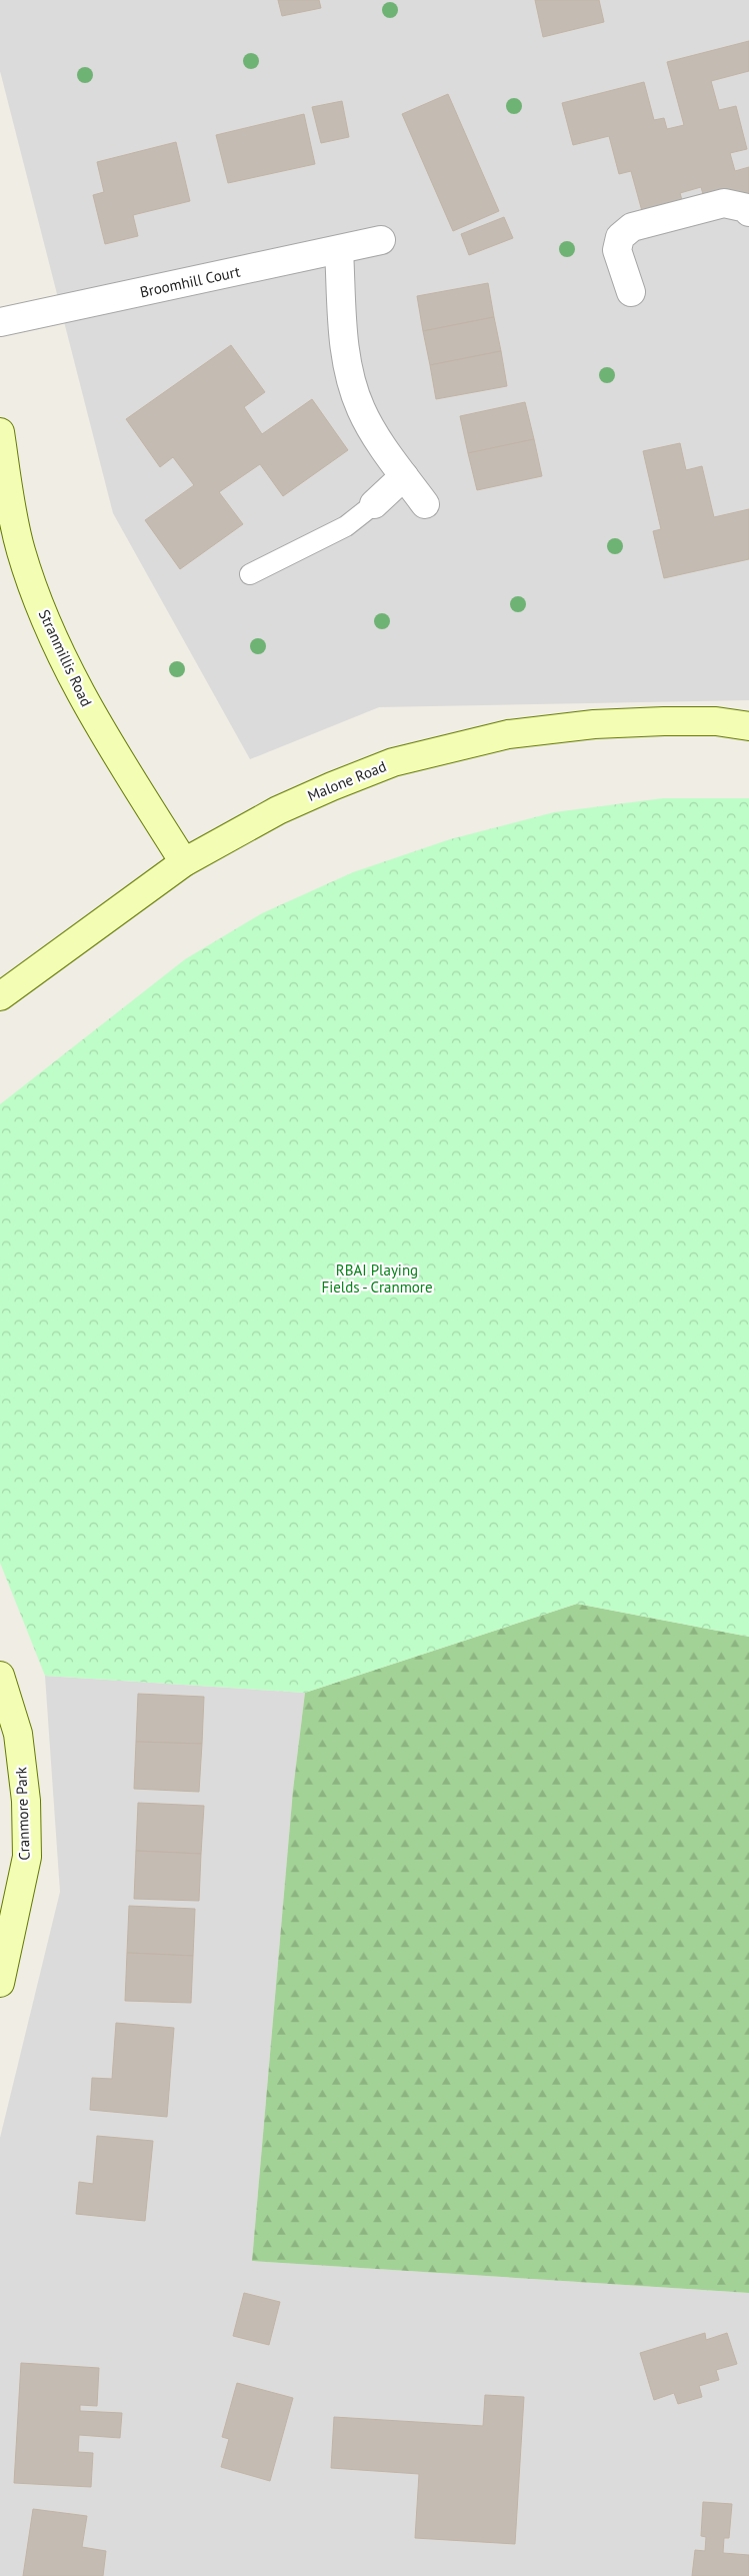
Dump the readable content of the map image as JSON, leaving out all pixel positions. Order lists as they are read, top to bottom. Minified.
{"streets":{"main road":["Stranmillis Road","Malone Road","Cranmore Park"],"street":["Broomhill Court"]},"crossings":[["Stranmillis Road","Malone Road"]],"parks":["RBAI Playing Fields - Cranmore"]}
